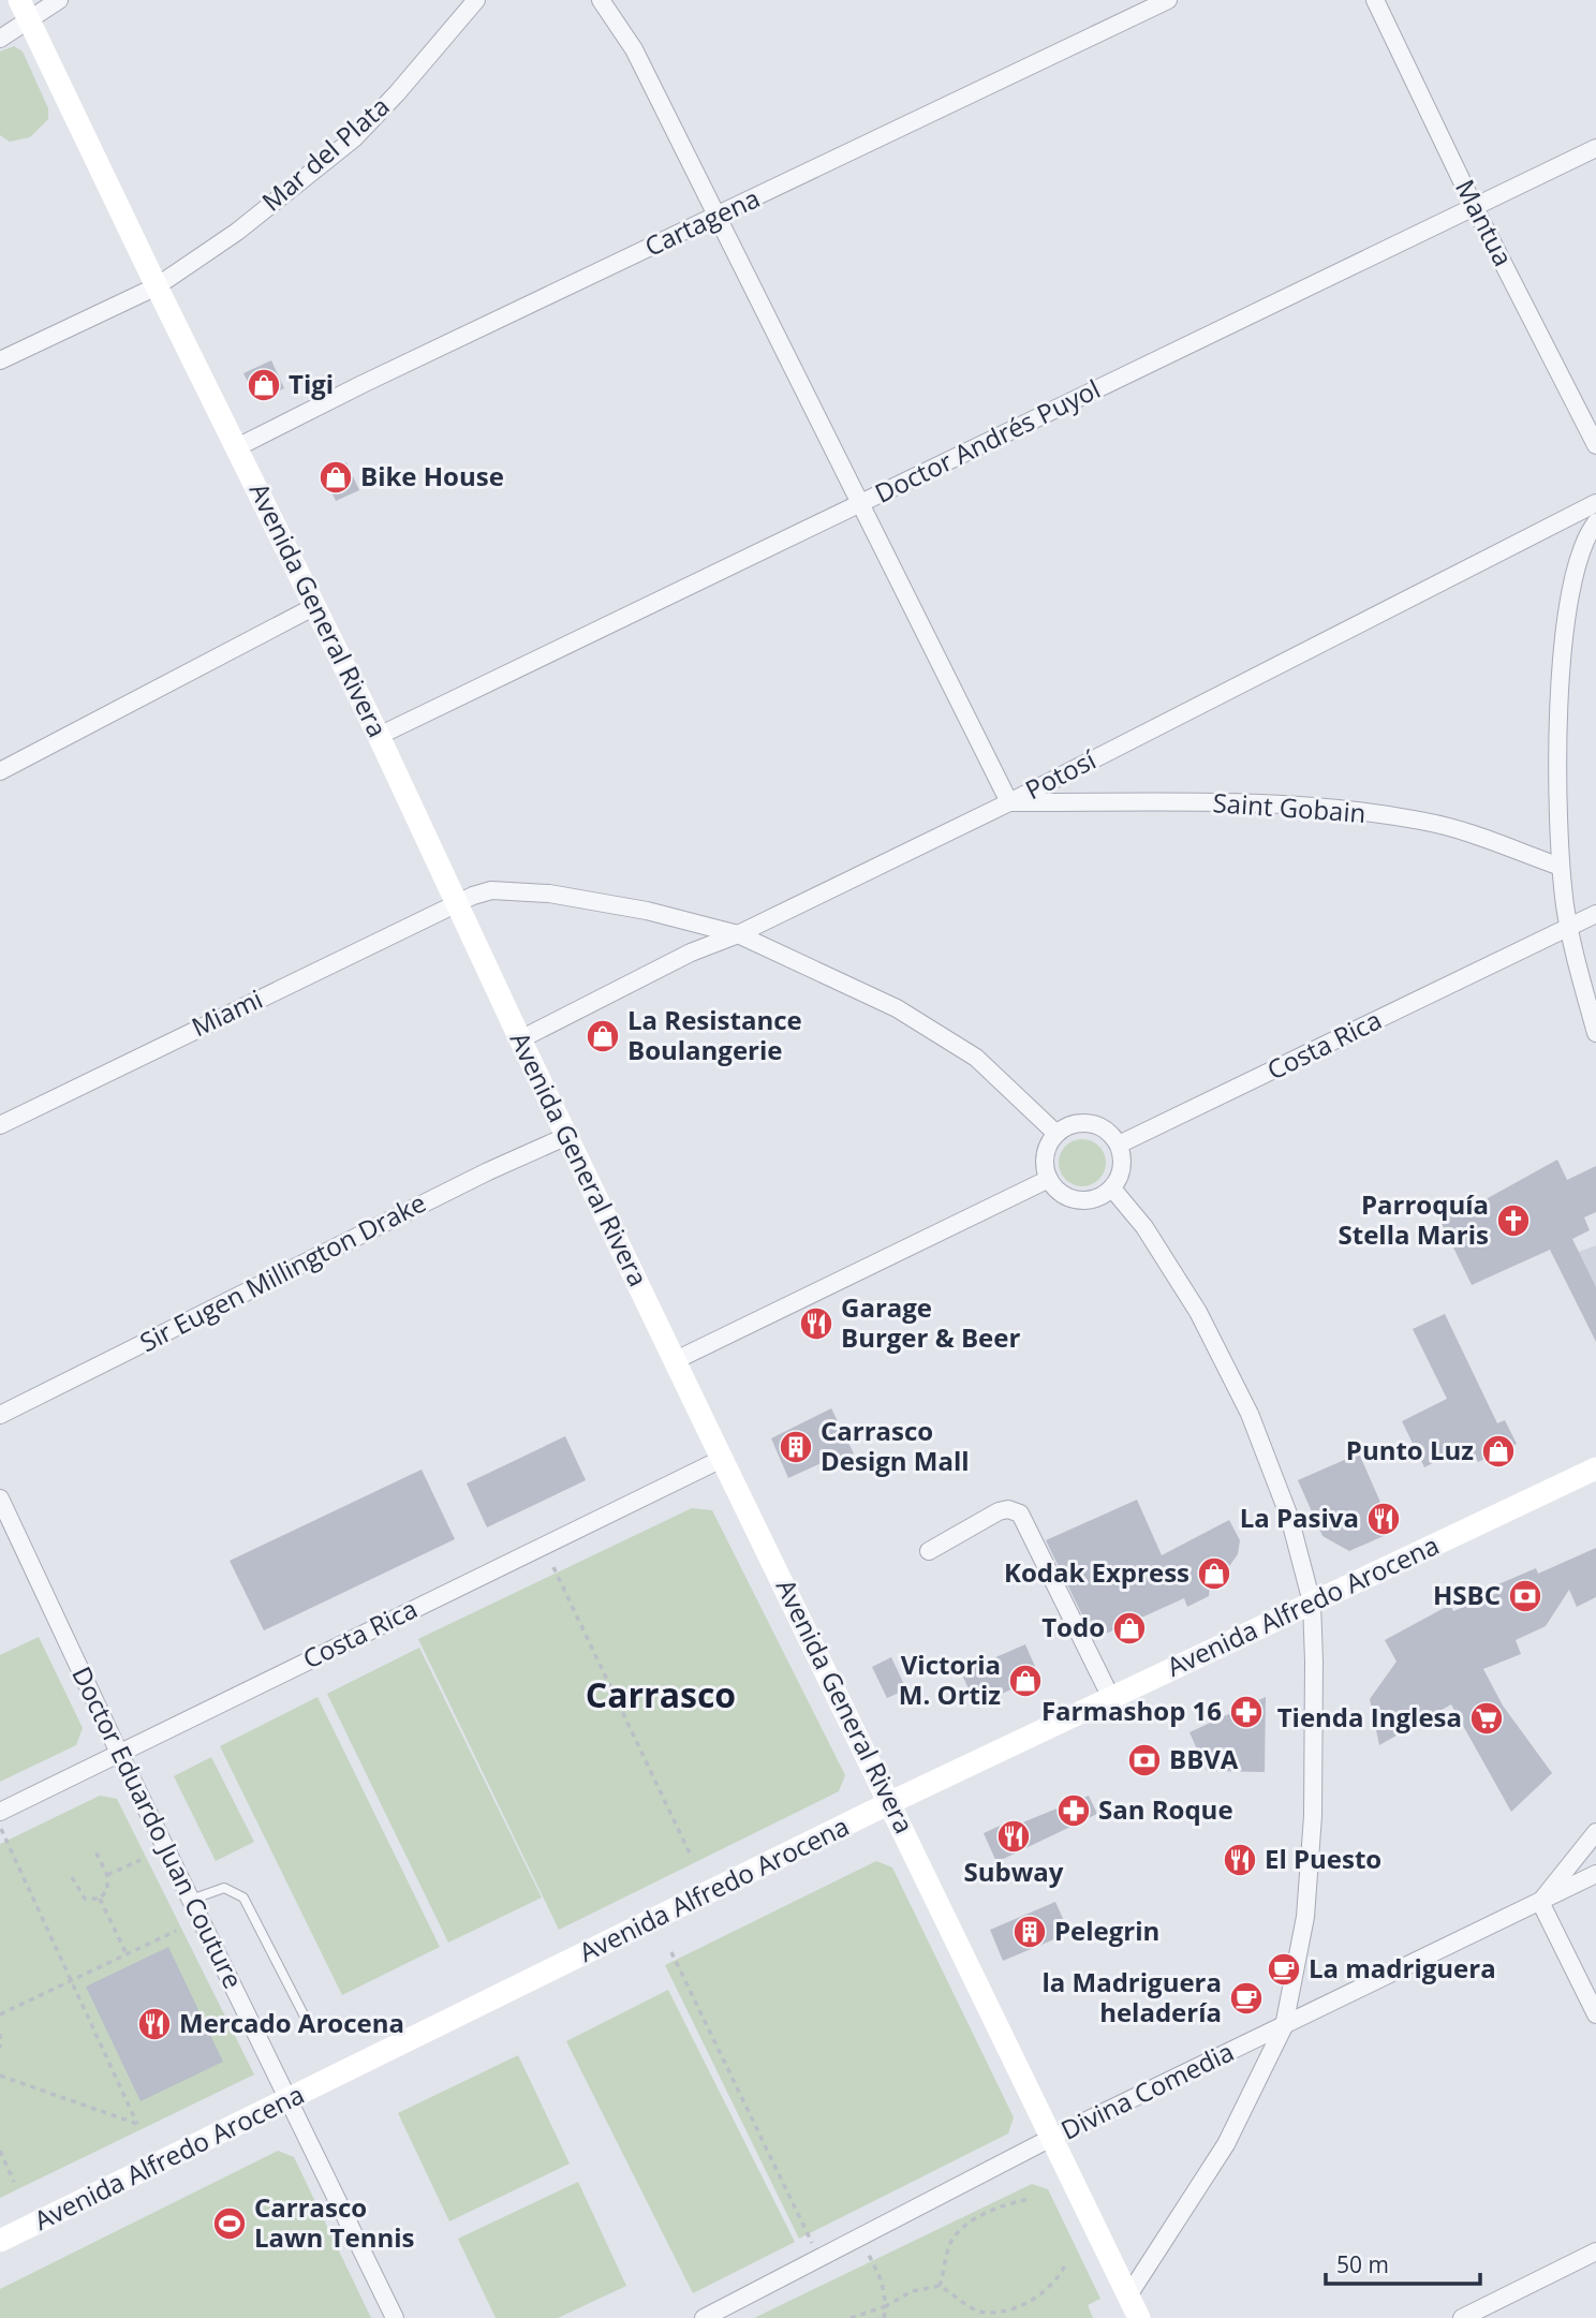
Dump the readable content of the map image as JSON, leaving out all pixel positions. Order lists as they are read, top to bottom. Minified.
{"streets":{"main road":["Avenida General Rivera","Avenida Alfredo Arocena"],"street":["Mar del Plata","Cartagena","Mantua","Doctor Andrés Puyol","Potosí","Saint Gobain","Miami","Costa Rica","Sir Eugen Millington Drake","Doctor Eduardo Juan Couture","Divina Comedia"]},"crossings":[["Mar del Plata","Avenida General Rivera"],["Cartagena","Avenida General Rivera"],["Mantua","Doctor Andrés Puyol"],["Doctor Andrés Puyol","Avenida General Rivera"],["Avenida General Rivera","Potosí"],["Avenida General Rivera","Miami"],["Avenida General Rivera","Costa Rica"],["Avenida General Rivera","Sir Eugen Millington Drake"],["Avenida General Rivera","Avenida Alfredo Arocena"],["Avenida General Rivera","Divina Comedia"],["Potosí","Saint Gobain"],["Potosí","Miami"],["Miami","Costa Rica"],["Costa Rica","Doctor Eduardo Juan Couture"],["Avenida Alfredo Arocena","Doctor Eduardo Juan Couture"]],"districts":["Carrasco"],"places":{"shop":["Tigi","Bike House","La Resistance Boulangerie","Punto Luz","Kodak Express","Todo","Victoria M. Ortiz"],"church":["Parroquía Stella Maris"],"restaurant":["Garage Burger & Beer","La Pasiva","Subway","El Puesto","Mercado Arocena"],"building":["Carrasco Design Mall","Pelegrin"],"bank":["HSBC","BBVA"],"pharmacy":["Farmashop 16","San Roque"],"supermarket":["Tienda Inglesa"],"cafe":["La madriguera","la Madriguera heladería"],"sports":["Carrasco Lawn Tennis"]},"scale_bar":"50 m"}
